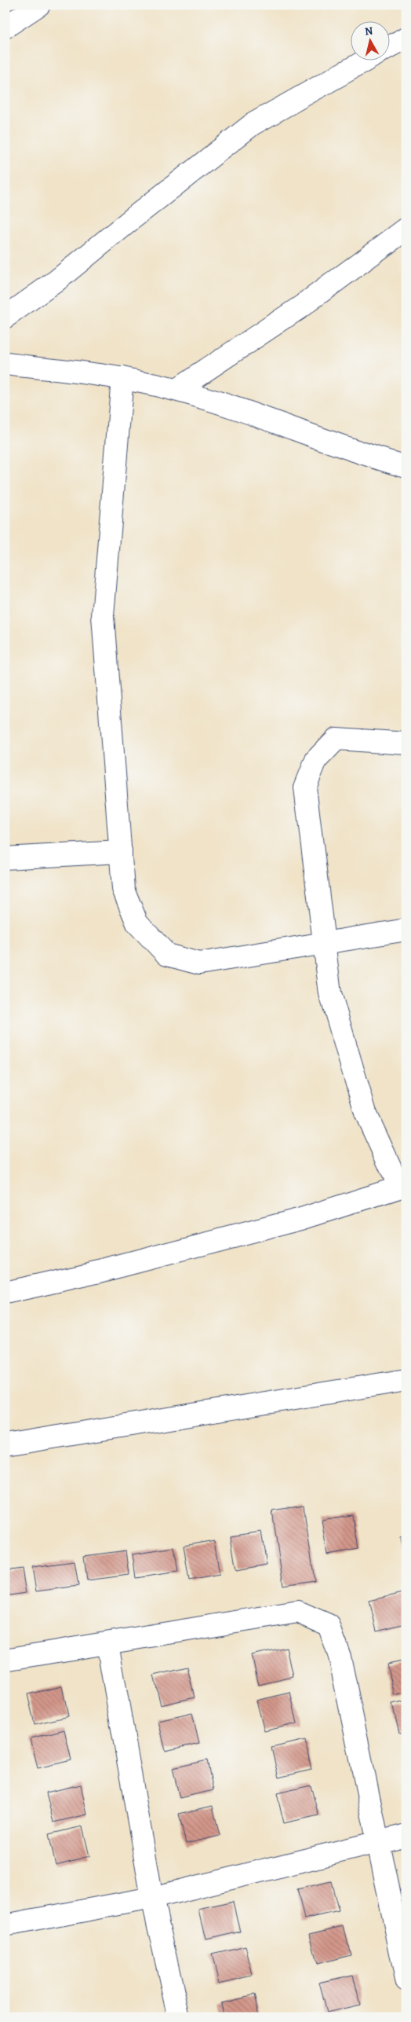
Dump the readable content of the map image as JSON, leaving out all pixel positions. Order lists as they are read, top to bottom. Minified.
{"north":"top"}
